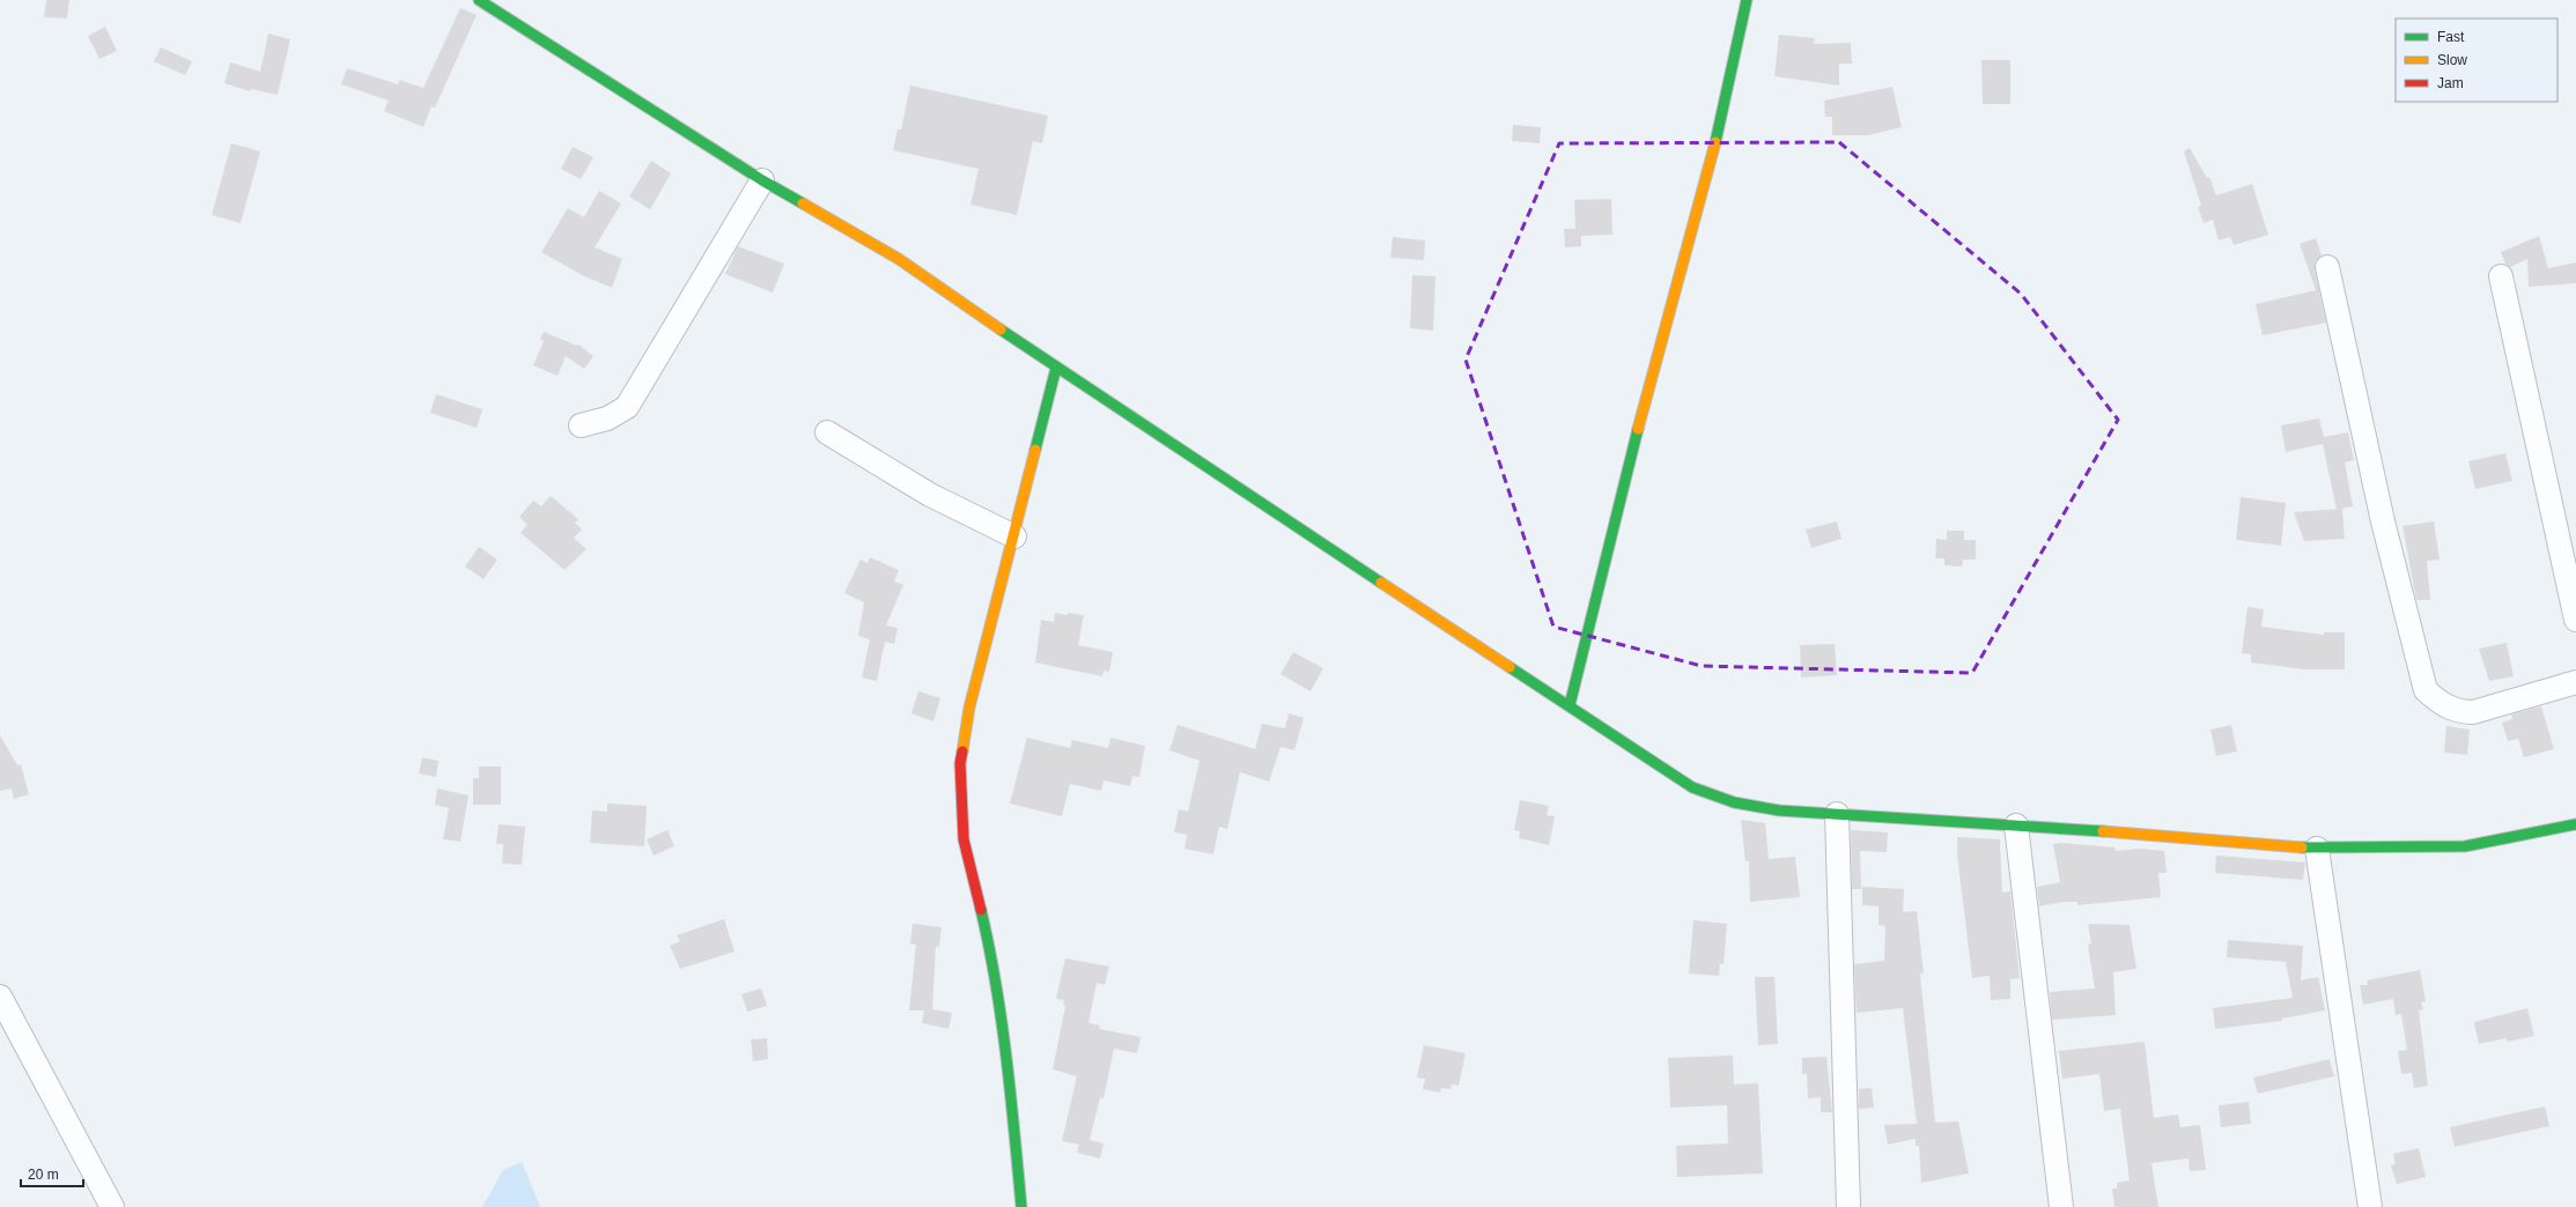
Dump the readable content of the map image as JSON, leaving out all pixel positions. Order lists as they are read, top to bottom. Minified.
{"legend":["Fast","Slow","Jam"],"scale_bar":"20 m"}
